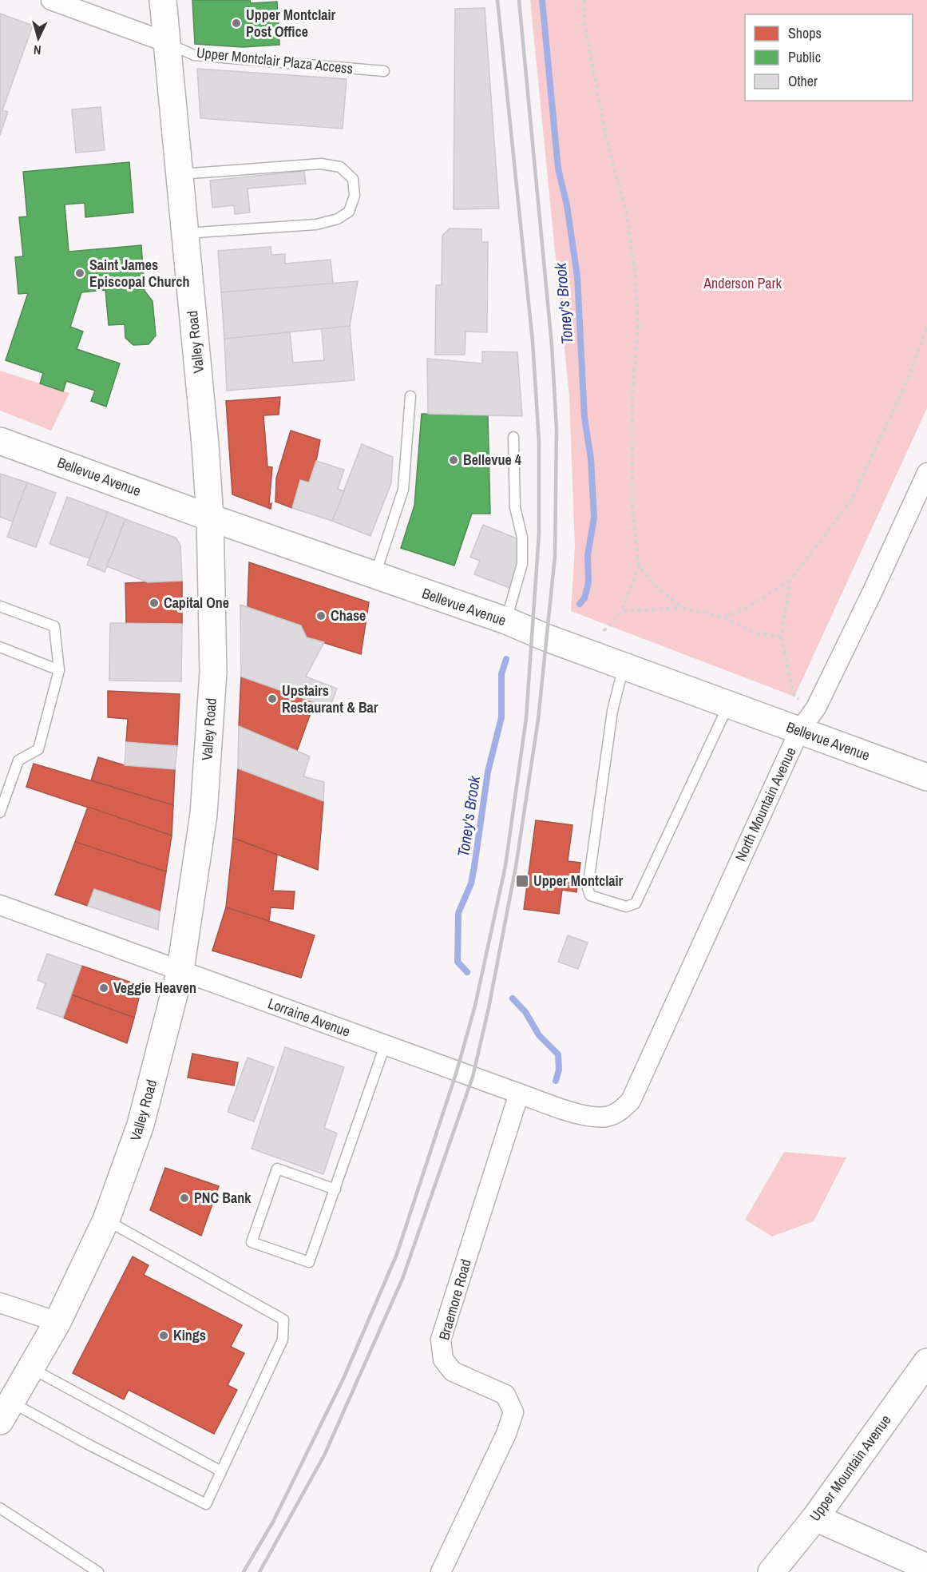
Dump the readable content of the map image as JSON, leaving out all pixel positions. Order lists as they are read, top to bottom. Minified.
{"streets":{"main road":["Valley Road","Bellevue Avenue","Upper Mountain Avenue"],"street":["North Mountain Avenue","Lorraine Avenue","Braemore Road"],"lane":["Upper Montclair Plaza Access"]},"crossings":[["Upper Montclair Plaza Access","Valley Road"],["Valley Road","Bellevue Avenue"],["Valley Road","Lorraine Avenue"],["Bellevue Avenue","North Mountain Avenue"],["North Mountain Avenue","Lorraine Avenue"],["Lorraine Avenue","Braemore Road"]],"water":["Toney's Brook"],"parks":["Anderson Park"],"places":{"other":["Upper Montclair Post Office","Saint James Episcopal Church","Bellevue 4","Capital One","Chase","Upstairs Restaurant & Bar","Veggie Heaven","PNC Bank","Kings"],"transit":["Upper Montclair"]},"legend":["Shops","Public","Other"],"north":"bottom"}
